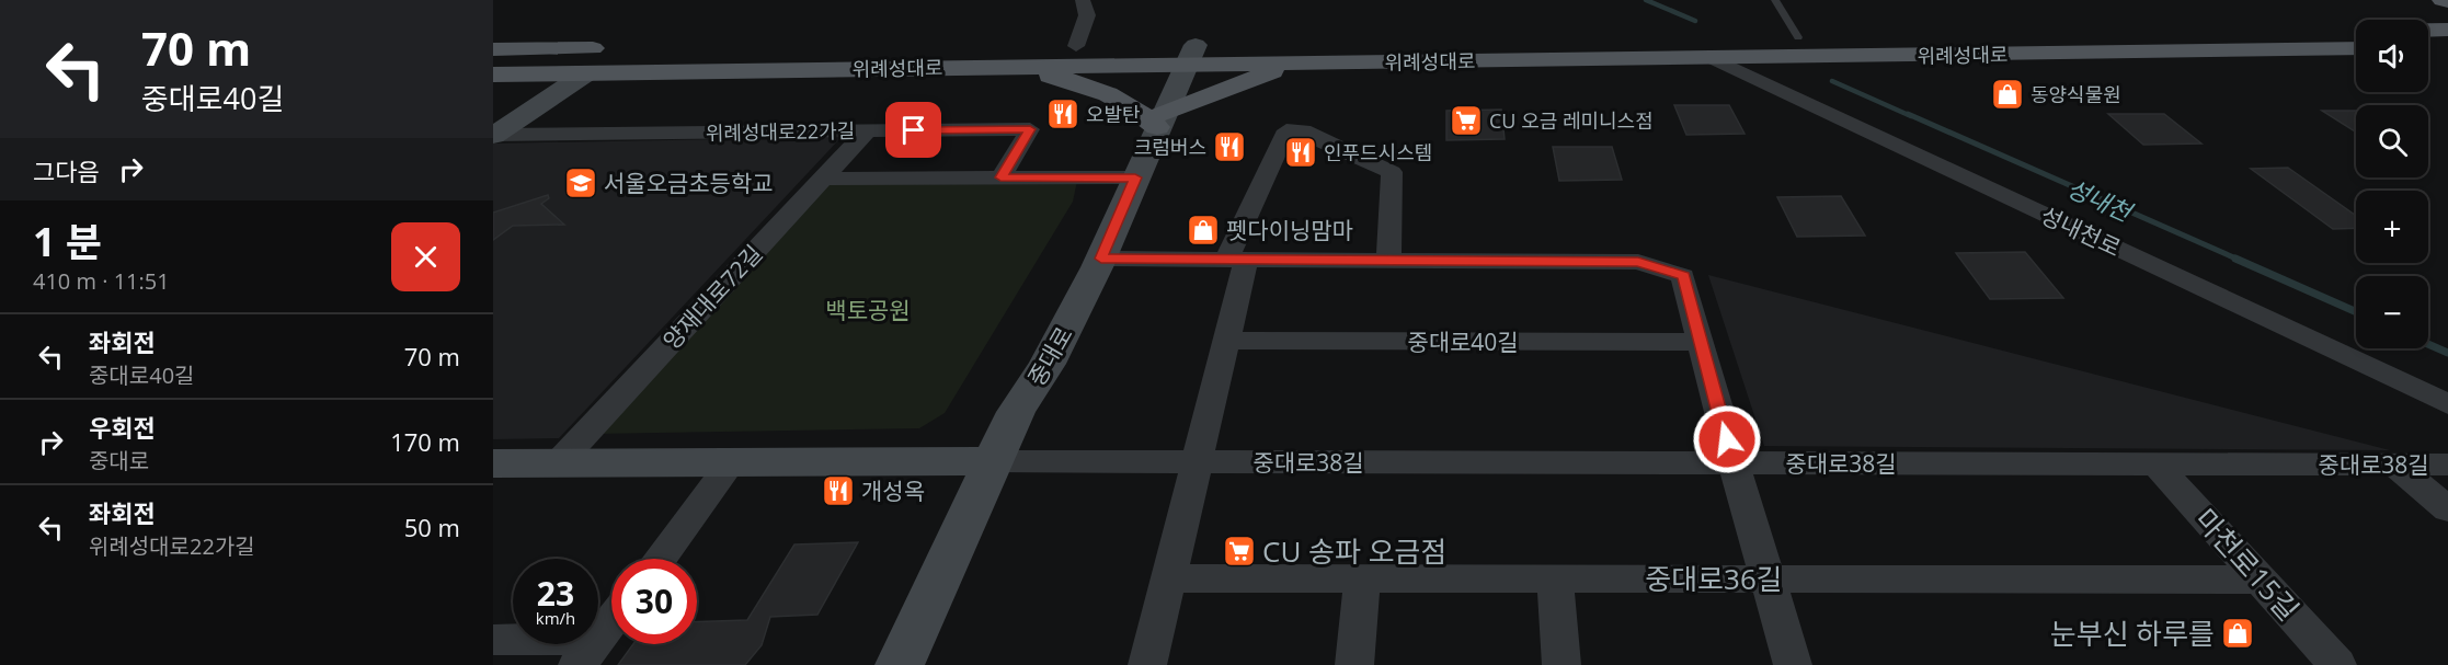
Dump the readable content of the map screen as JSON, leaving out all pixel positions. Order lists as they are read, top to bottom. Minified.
{"streets":{"main road":["위례성대로","중대로"],"street":["위례성대로22가길","성내천로","양재대로72길","중대로40길","중대로38길","마천로15길","중대로36길"]},"crossings":[["위례성대로","성내천로"],["위례성대로","중대로"],["위례성대로22가길","양재대로72길"],["중대로","중대로38길"],["중대로38길","마천로15길"],["마천로15길","중대로36길"]],"water":["성내천"],"parks":["백토공원"],"places":{"shop":["동양식물원","펫다이닝맘마","눈부신 하루를"],"restaurant":["오발탄","크럼버스","인푸드시스템","개성옥"],"supermarket":["CU 오금 레미니스점","CU 송파 오금점"],"school or university":["서울오금초등학교"]},"page":{"turn":["70 m","중대로40길"],"map_buttons":["+","−"],"then":"그다음","heading":["1 분","410 m · 11:51"],"list":[{"name":"좌회전","note":"중대로40길","value":"70 m"},{"name":"우회전","note":"중대로","value":"170 m"},{"name":"좌회전","note":"위례성대로22가길","value":"50 m"}],"speed":"23 km/h","limit":"30"}}
